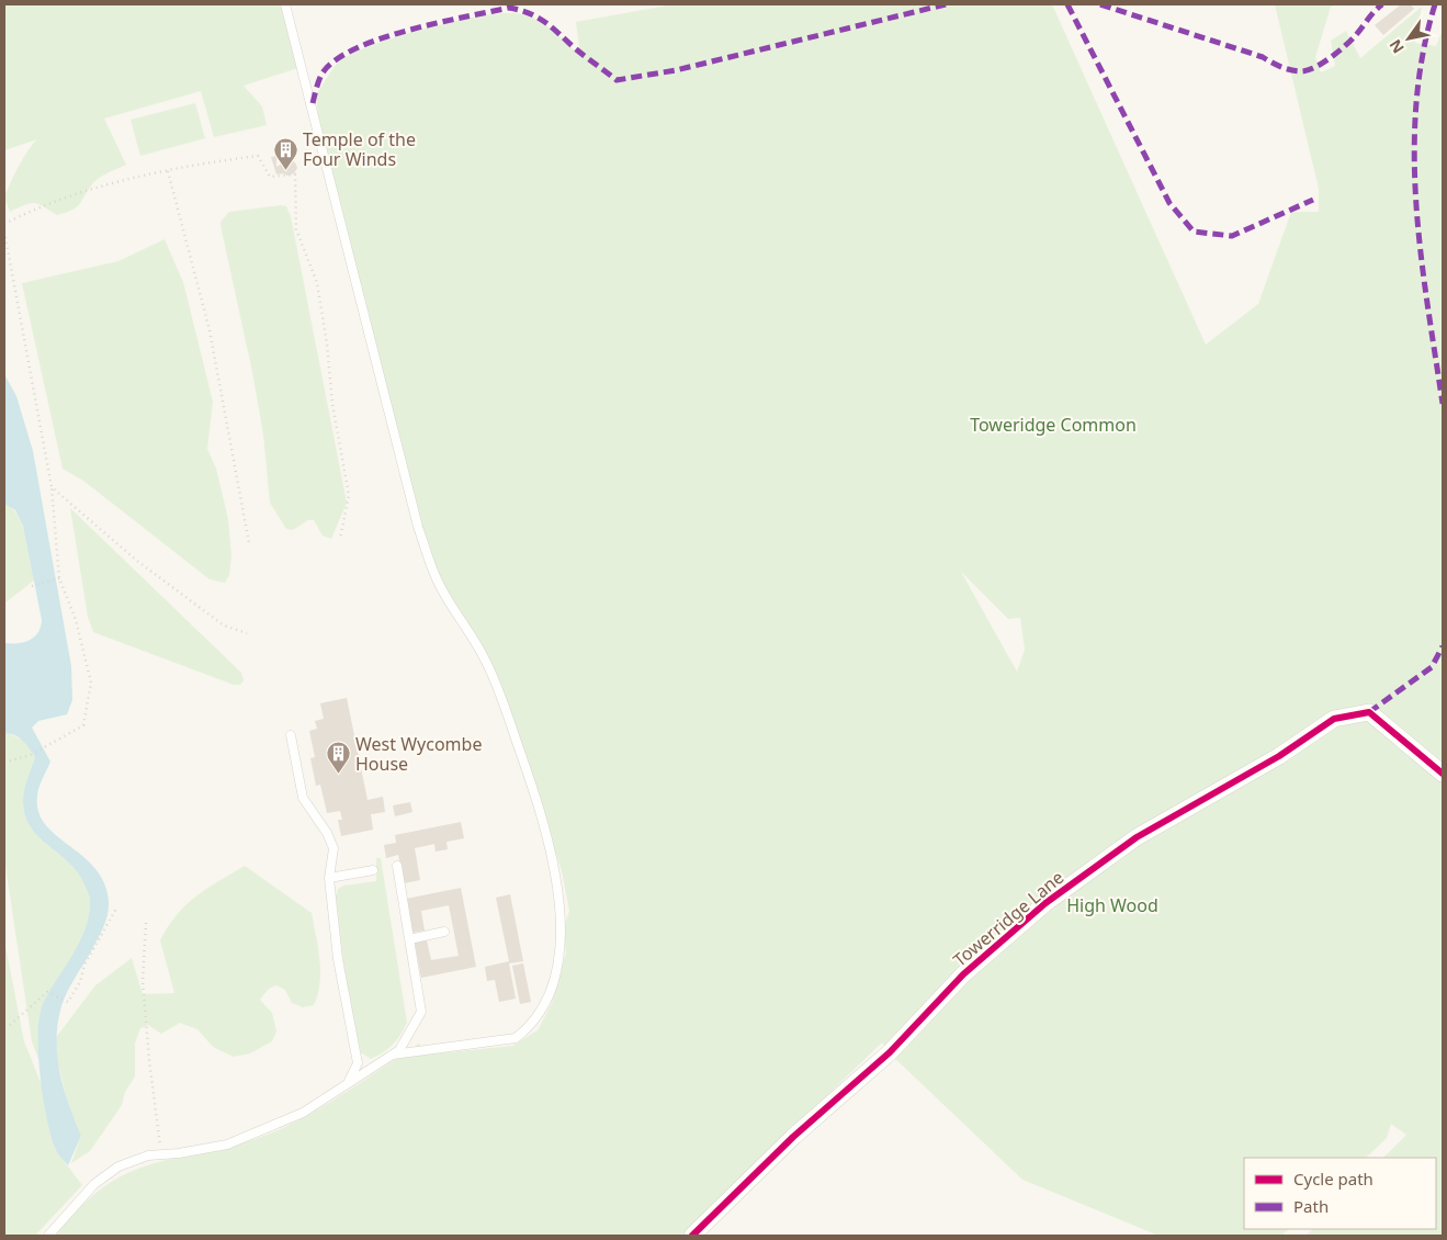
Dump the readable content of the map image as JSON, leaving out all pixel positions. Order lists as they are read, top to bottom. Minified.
{"streets":{"street":["Towerridge Lane"]},"parks":["Toweridge Common","High Wood"],"places":{"building":["Temple of the Four Winds","West Wycombe House"]},"legend":["Cycle path","Path"],"north":"bottom left"}
